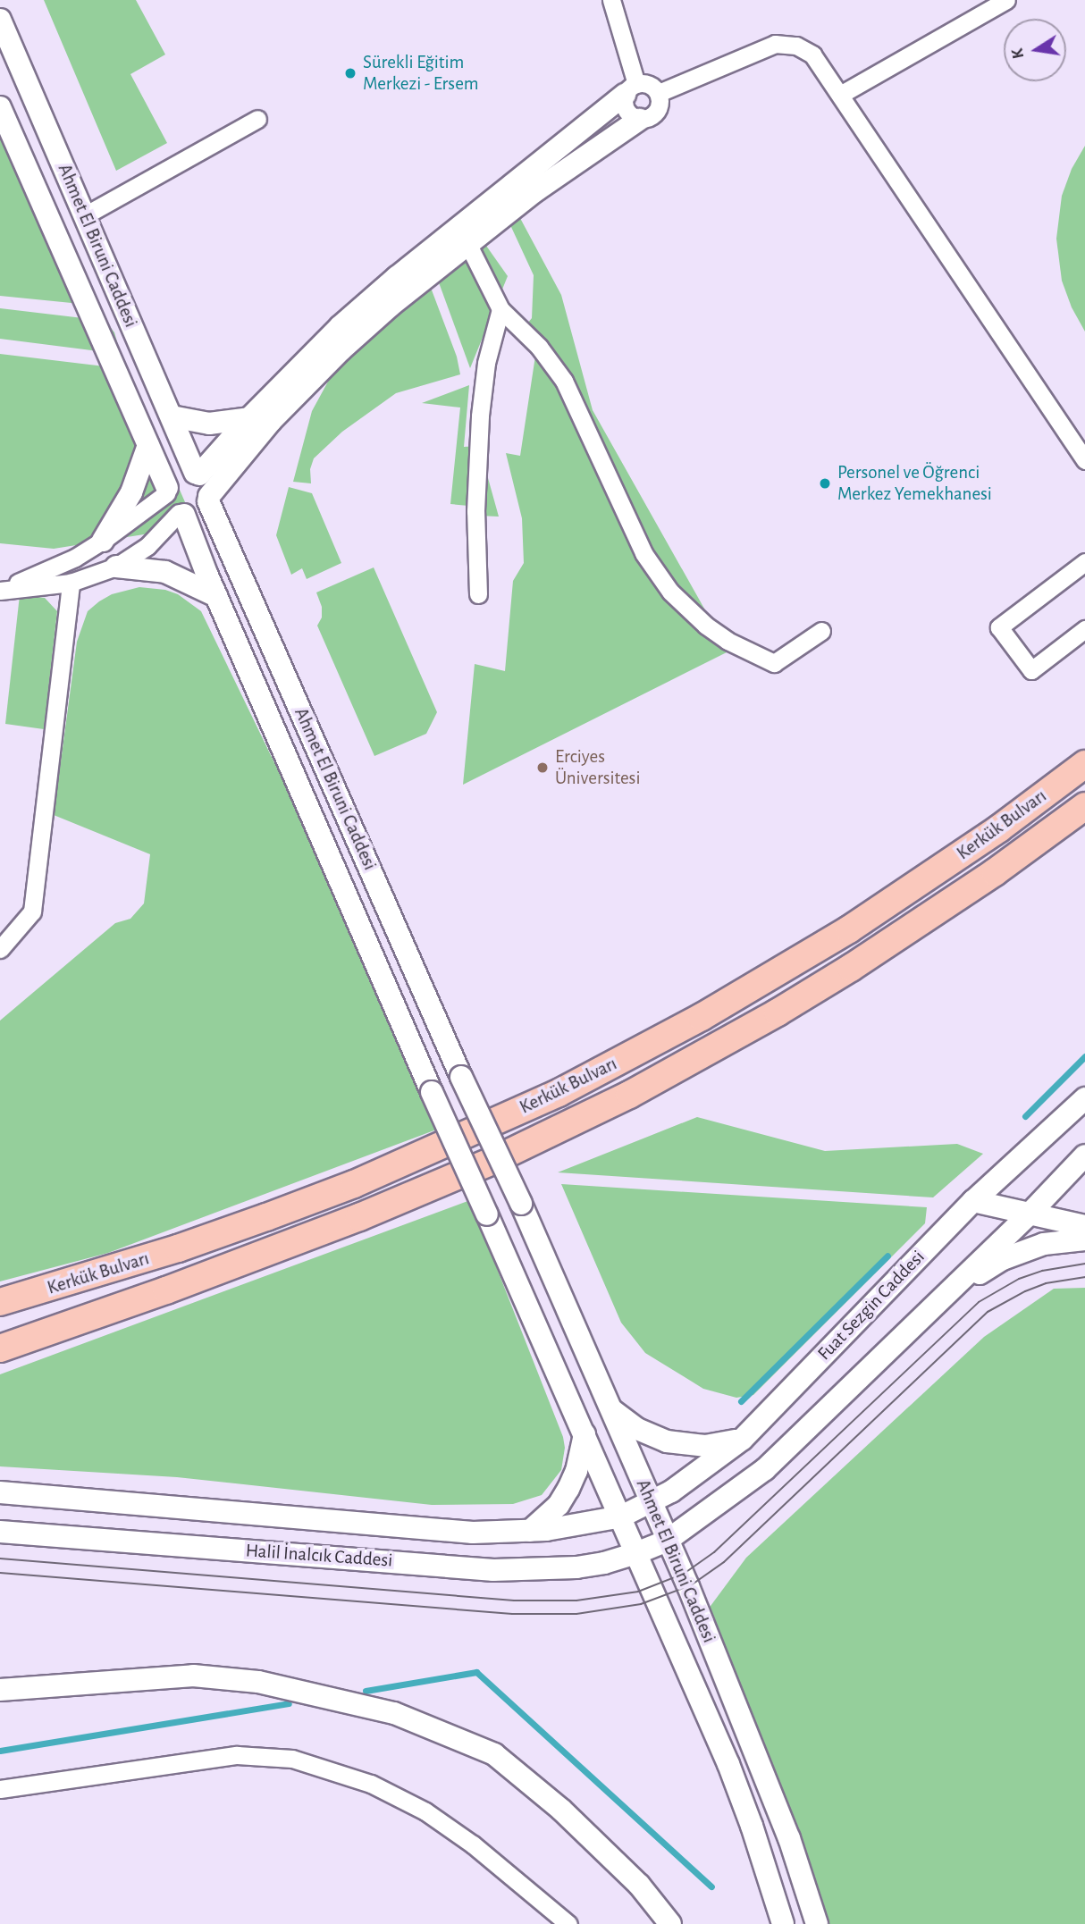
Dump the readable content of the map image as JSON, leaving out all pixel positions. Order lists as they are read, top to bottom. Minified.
{"streets":{"main road":["Kerkük Bulvarı"],"street":["Ahmet El Biruni Caddesi","Fuat Sezgin Caddesi","Halil İnalcık Caddesi"]},"crossings":[["Ahmet El Biruni Caddesi","Fuat Sezgin Caddesi"],["Ahmet El Biruni Caddesi","Halil İnalcık Caddesi"],["Fuat Sezgin Caddesi","Halil İnalcık Caddesi"]],"places":["Sürekli Eğitim Merkezi - Ersem","Personel ve Öğrenci Merkez Yemekhanesi","Erciyes Üniversitesi"],"north":"left"}
